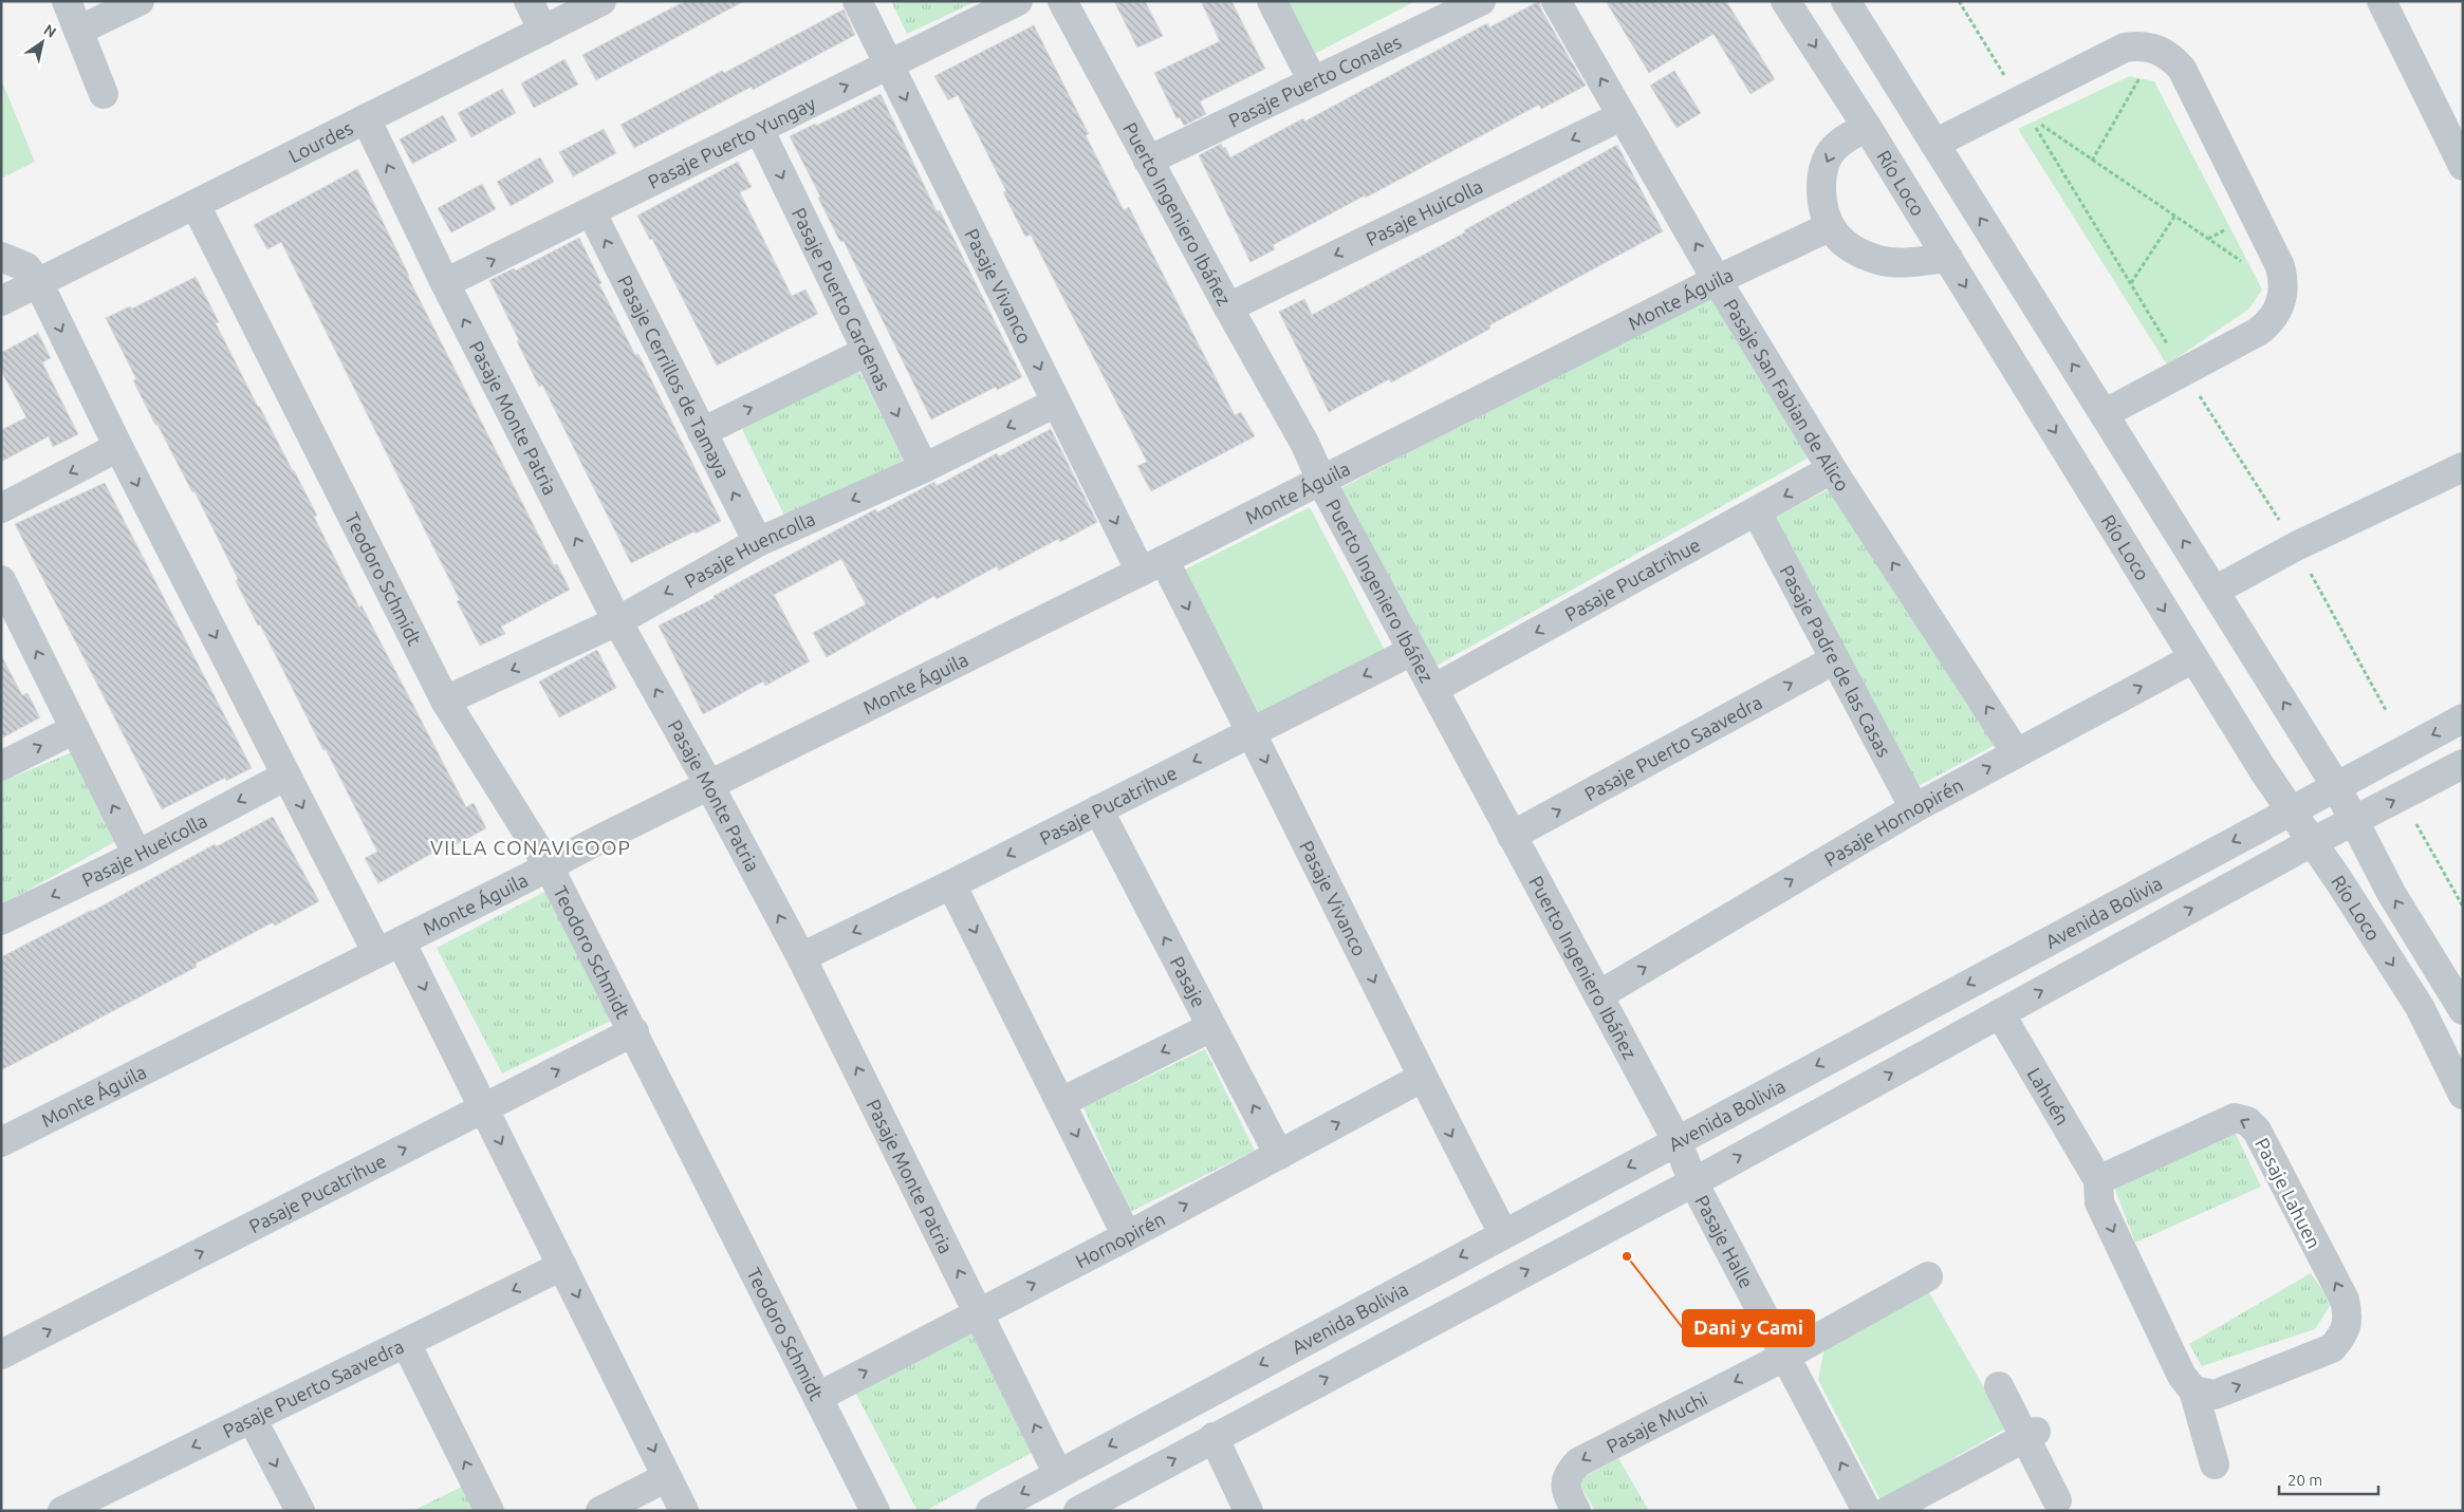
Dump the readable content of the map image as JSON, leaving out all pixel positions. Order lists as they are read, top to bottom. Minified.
{"streets":{"street":["Pasaje Puerto Conales","Lourdes","Pasaje Puerto Yungay","Río Loco","Pasaje Huicolla","Puerto Ingeniero Ibáñez","Pasaje Vivanco","Pasaje Puerto Cardenas","Monte Águila","Pasaje Cerrillos de Tamaya","Pasaje San Fabian de Alico","Pasaje Monte Patria","Pasaje Huencolla","Teodoro Schmidt","Pasaje Pucatrihue","Pasaje Padre de las Casas","Pasaje Puerto Saavedra","Pasaje Hornopirén","Pasaje Hueicolla","Avenida Bolivia","Pasaje","Lahuén","Pasaje Lahuen","Hornopirén","Pasaje Halle","Pasaje Muchi"]},"crossings":[["Pasaje Puerto Conales","Puerto Ingeniero Ibáñez"],["Lourdes","Pasaje Monte Patria"],["Lourdes","Teodoro Schmidt"],["Pasaje Puerto Yungay","Pasaje Vivanco"],["Pasaje Puerto Yungay","Pasaje Puerto Cardenas"],["Pasaje Puerto Yungay","Pasaje Cerrillos de Tamaya"],["Pasaje Puerto Yungay","Pasaje Monte Patria"],["Río Loco","Pasaje Hornopirén"],["Río Loco","Avenida Bolivia"],["Pasaje Huicolla","Puerto Ingeniero Ibáñez"],["Pasaje Huicolla","Pasaje San Fabian de Alico"],["Puerto Ingeniero Ibáñez","Monte Águila"],["Puerto Ingeniero Ibáñez","Pasaje Pucatrihue"],["Puerto Ingeniero Ibáñez","Pasaje Puerto Saavedra"],["Puerto Ingeniero Ibáñez","Pasaje Hornopirén"],["Puerto Ingeniero Ibáñez","Avenida Bolivia"],["Puerto Ingeniero Ibáñez","Pasaje Halle"],["Pasaje Vivanco","Monte Águila"],["Pasaje Vivanco","Pasaje Huencolla"],["Pasaje Vivanco","Pasaje Pucatrihue"],["Pasaje Vivanco","Avenida Bolivia"],["Pasaje Vivanco","Hornopirén"],["Pasaje Puerto Cardenas","Pasaje Huencolla"],["Monte Águila","Pasaje San Fabian de Alico"],["Monte Águila","Pasaje Monte Patria"],["Monte Águila","Teodoro Schmidt"],["Pasaje Cerrillos de Tamaya","Pasaje Huencolla"],["Pasaje San Fabian de Alico","Pasaje Pucatrihue"],["Pasaje San Fabian de Alico","Pasaje Hornopirén"],["Pasaje Monte Patria","Pasaje Huencolla"],["Pasaje Monte Patria","Pasaje Pucatrihue"],["Pasaje Monte Patria","Avenida Bolivia"],["Pasaje Monte Patria","Hornopirén"],["Pasaje Huencolla","Teodoro Schmidt"],["Teodoro Schmidt","Pasaje Pucatrihue"],["Teodoro Schmidt","Hornopirén"],["Pasaje Pucatrihue","Pasaje Padre de las Casas"],["Pasaje Pucatrihue","Pasaje"],["Pasaje Padre de las Casas","Pasaje Puerto Saavedra"],["Pasaje Padre de las Casas","Pasaje Hornopirén"],["Pasaje","Hornopirén"],["Lahuén","Pasaje Lahuen"],["Pasaje Halle","Pasaje Muchi"]],"one_way":["Pasaje Puerto Yungay","Pasaje Huicolla","Pasaje Vivanco","Pasaje Puerto Cardenas","Pasaje Cerrillos de Tamaya","Pasaje San Fabian de Alico","Pasaje Monte Patria","Pasaje Huencolla","Pasaje Hueicolla"],"districts":["VILLA CONAVICOOP"],"places":["Dani y Cami"],"scale_bar":"20 m","north":"top right"}
